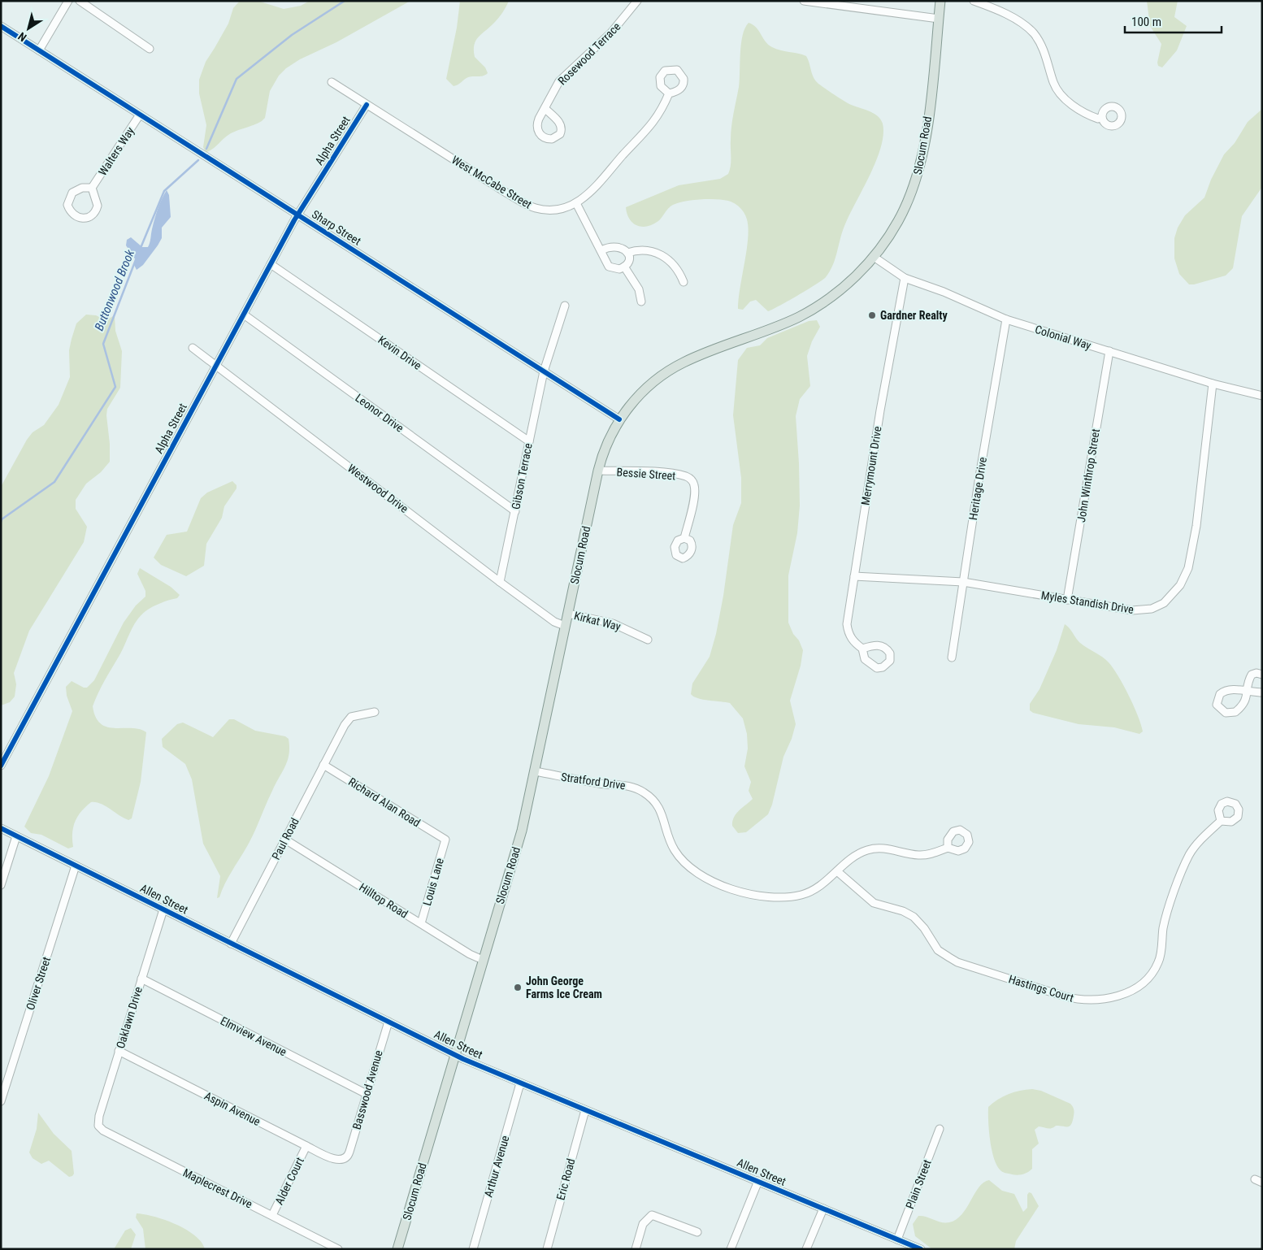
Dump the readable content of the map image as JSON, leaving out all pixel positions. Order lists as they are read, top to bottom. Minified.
{"streets":{"main road":["Slocum Road"],"street":["Rosewood Terrace","Alpha Street","Walters Way","West McCabe Street","Sharp Street","Colonial Way","Kevin Drive","Leonor Drive","Merrymount Drive","Bessie Street","John Winthrop Street","Gibson Terrace","Westwood Drive","Heritage Drive","Myles Standish Drive","Kirkat Way","Stratford Drive","Richard Alan Road","Paul Road","Louis Lane","Allen Street","Hilltop Road","Oliver Street","Hastings Court","Oaklawn Drive","Elmview Avenue","Basswood Avenue","Aspin Avenue","Arthur Avenue","Eric Road","Alder Court","Plain Street","Maplecrest Drive"]},"crossings":[["Alpha Street","West McCabe Street"],["Alpha Street","Sharp Street"],["Alpha Street","Kevin Drive"],["Alpha Street","Leonor Drive"],["Alpha Street","Westwood Drive"],["Slocum Road","Sharp Street"],["Slocum Road","Colonial Way"],["Slocum Road","Bessie Street"],["Slocum Road","Westwood Drive"],["Slocum Road","Kirkat Way"],["Slocum Road","Stratford Drive"],["Slocum Road","Allen Street"],["Slocum Road","Hilltop Road"],["Walters Way","Sharp Street"],["Sharp Street","Gibson Terrace"],["Colonial Way","Merrymount Drive"],["Colonial Way","John Winthrop Street"],["Colonial Way","Heritage Drive"],["Colonial Way","Myles Standish Drive"],["Kevin Drive","Gibson Terrace"],["Leonor Drive","Gibson Terrace"],["Merrymount Drive","Myles Standish Drive"],["John Winthrop Street","Myles Standish Drive"],["Gibson Terrace","Westwood Drive"],["Heritage Drive","Myles Standish Drive"],["Stratford Drive","Hastings Court"],["Richard Alan Road","Paul Road"],["Richard Alan Road","Louis Lane"],["Paul Road","Allen Street"],["Paul Road","Hilltop Road"],["Louis Lane","Hilltop Road"],["Allen Street","Oliver Street"],["Allen Street","Oaklawn Drive"],["Allen Street","Basswood Avenue"],["Allen Street","Arthur Avenue"],["Allen Street","Eric Road"],["Allen Street","Plain Street"],["Oaklawn Drive","Elmview Avenue"],["Oaklawn Drive","Aspin Avenue"],["Oaklawn Drive","Maplecrest Drive"],["Elmview Avenue","Basswood Avenue"],["Basswood Avenue","Aspin Avenue"],["Aspin Avenue","Alder Court"],["Alder Court","Maplecrest Drive"]],"water":["Buttonwood Brook"],"places":["Gardner Realty","John George Farms Ice Cream"],"scale_bar":"100 m","north":"bottom left"}
